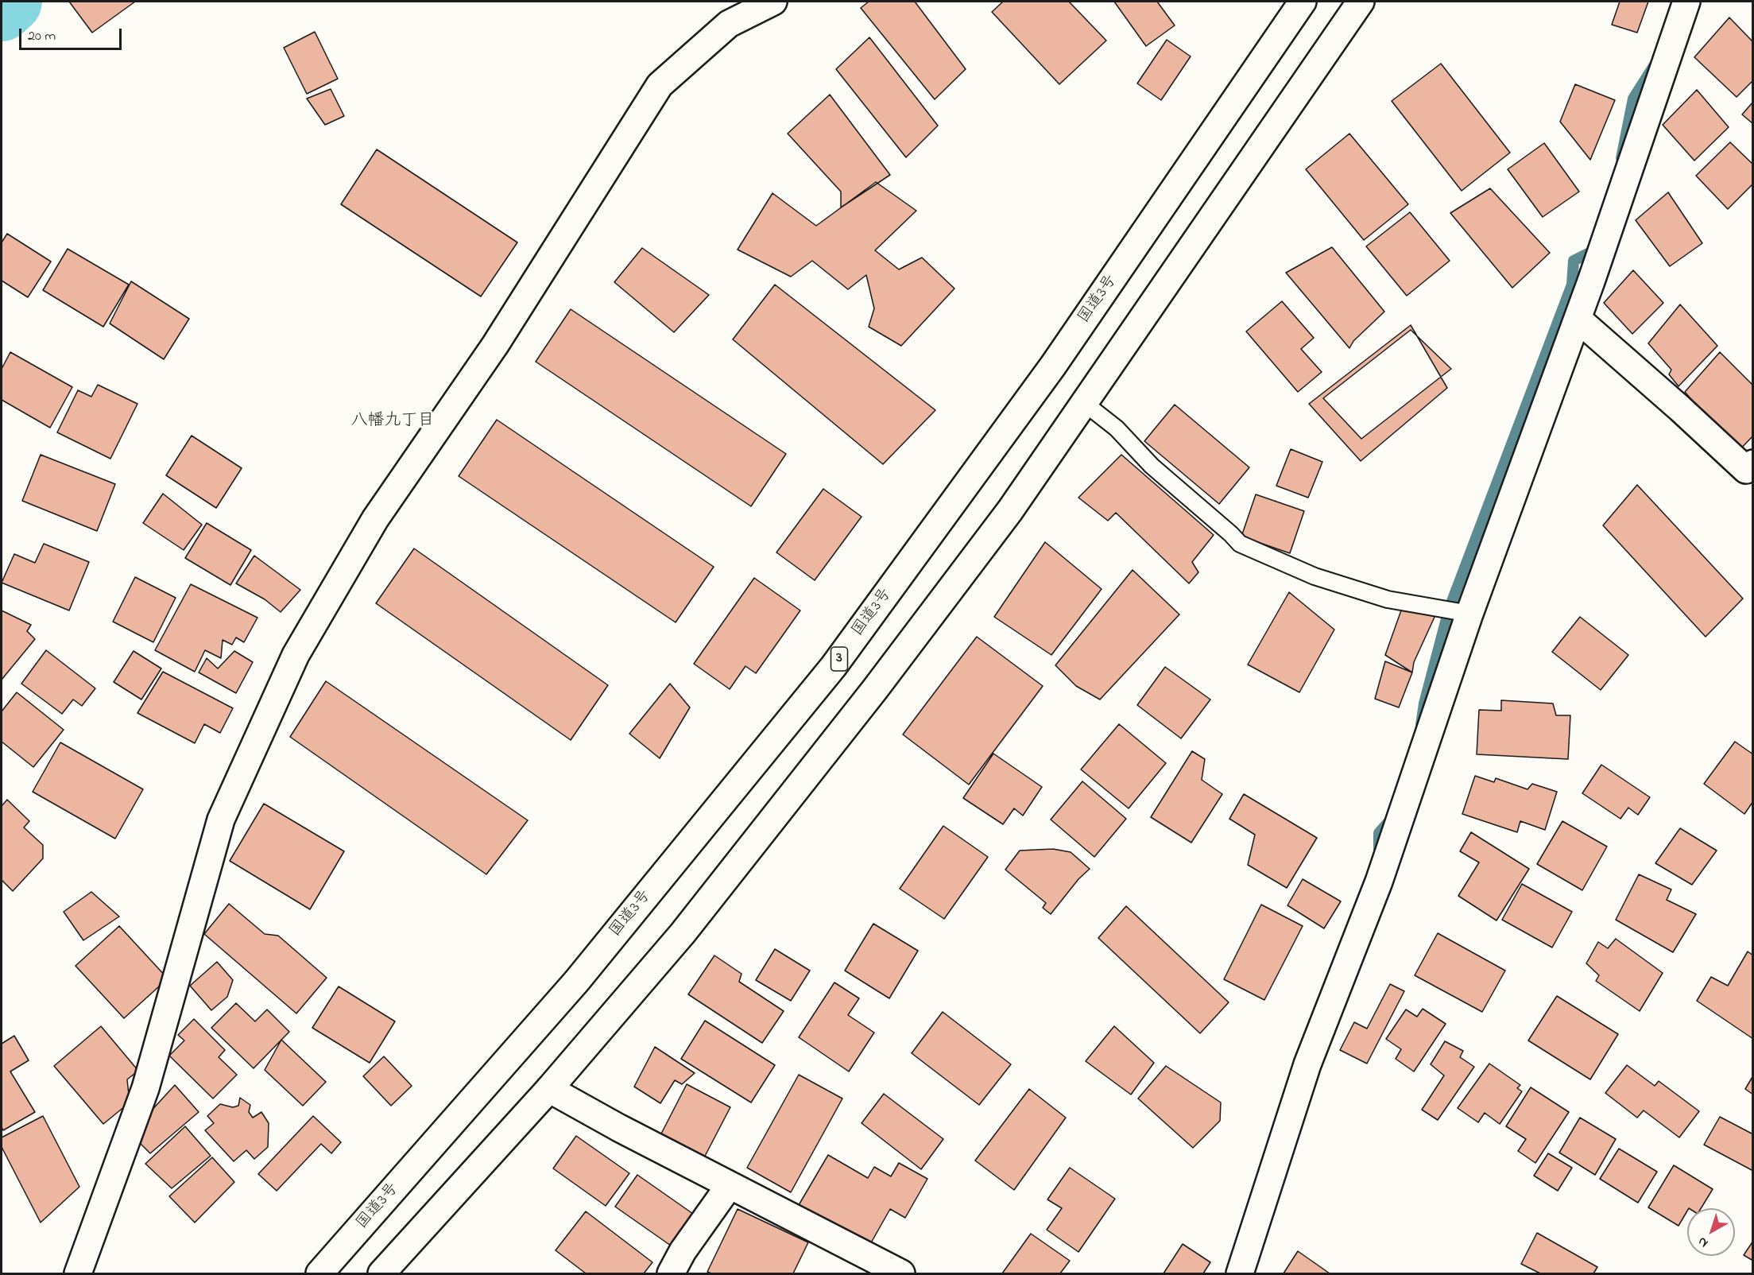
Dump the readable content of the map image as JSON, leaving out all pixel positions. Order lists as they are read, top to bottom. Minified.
{"streets":{"main road":["国道3号","3"]},"districts":["八幡九丁目"],"scale_bar":"20 m","north":"bottom left"}
